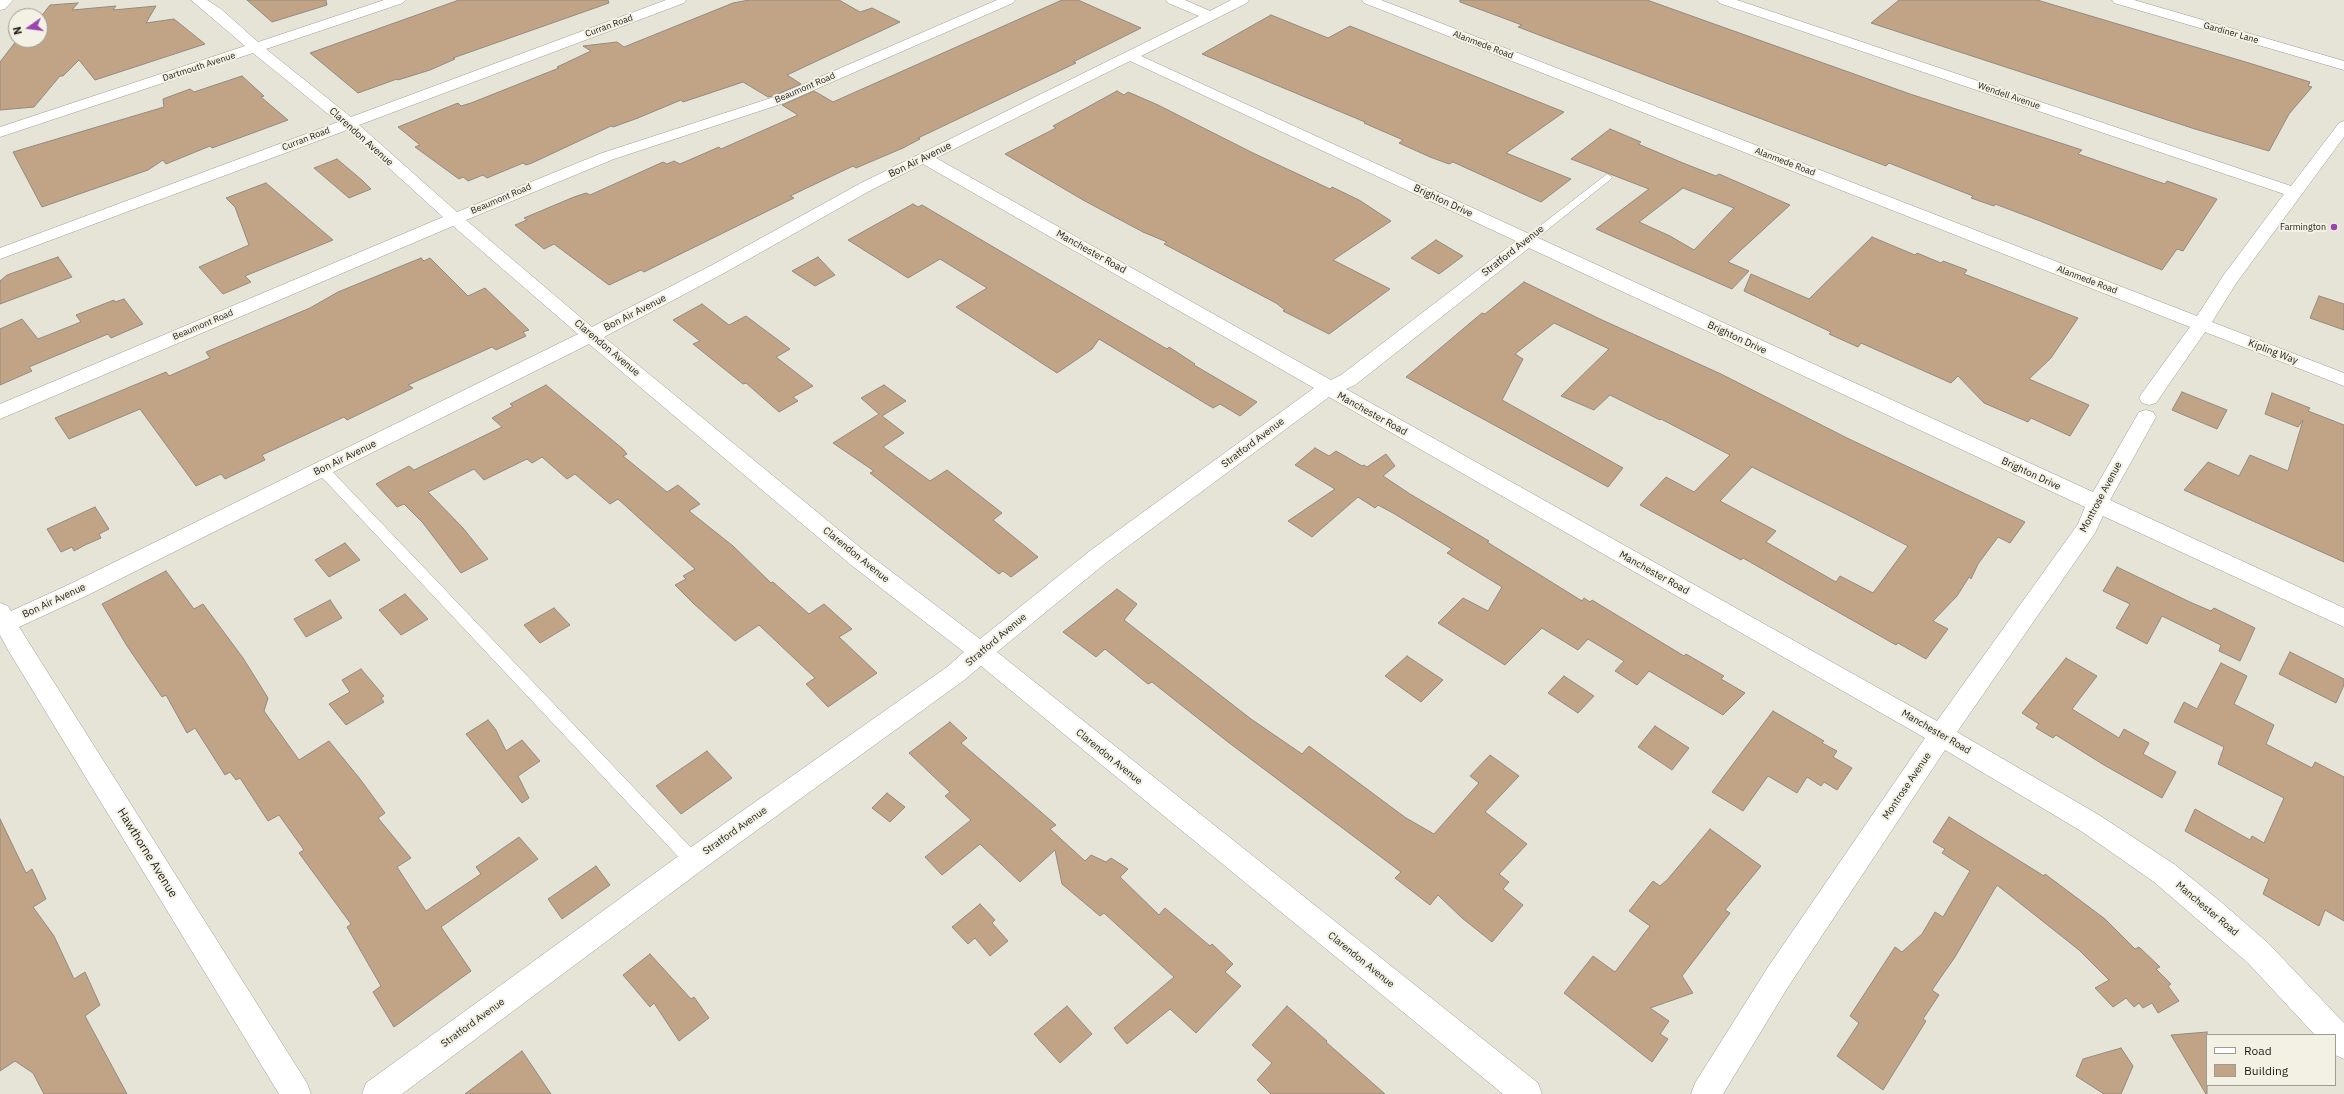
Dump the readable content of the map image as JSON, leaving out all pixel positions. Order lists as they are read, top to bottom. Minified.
{"streets":{"street":["Curran Road","Gardiner Lane","Alanmede Road","Dartmouth Avenue","Beaumont Road","Wendell Avenue","Clarendon Avenue","Bon Air Avenue","Brighton Drive","Stratford Avenue","Manchester Road","Kipling Way","Montrose Avenue","Hawthorne Avenue"]},"crossings":[["Curran Road","Clarendon Avenue"],["Alanmede Road","Kipling Way"],["Alanmede Road","Montrose Avenue"],["Dartmouth Avenue","Clarendon Avenue"],["Beaumont Road","Clarendon Avenue"],["Wendell Avenue","Montrose Avenue"],["Clarendon Avenue","Bon Air Avenue"],["Clarendon Avenue","Stratford Avenue"],["Bon Air Avenue","Brighton Drive"],["Bon Air Avenue","Manchester Road"],["Bon Air Avenue","Hawthorne Avenue"],["Brighton Drive","Stratford Avenue"],["Brighton Drive","Montrose Avenue"],["Stratford Avenue","Manchester Road"],["Manchester Road","Montrose Avenue"],["Kipling Way","Montrose Avenue"]],"places":["Farmington"],"legend":["Road","Building"],"north":"left"}
